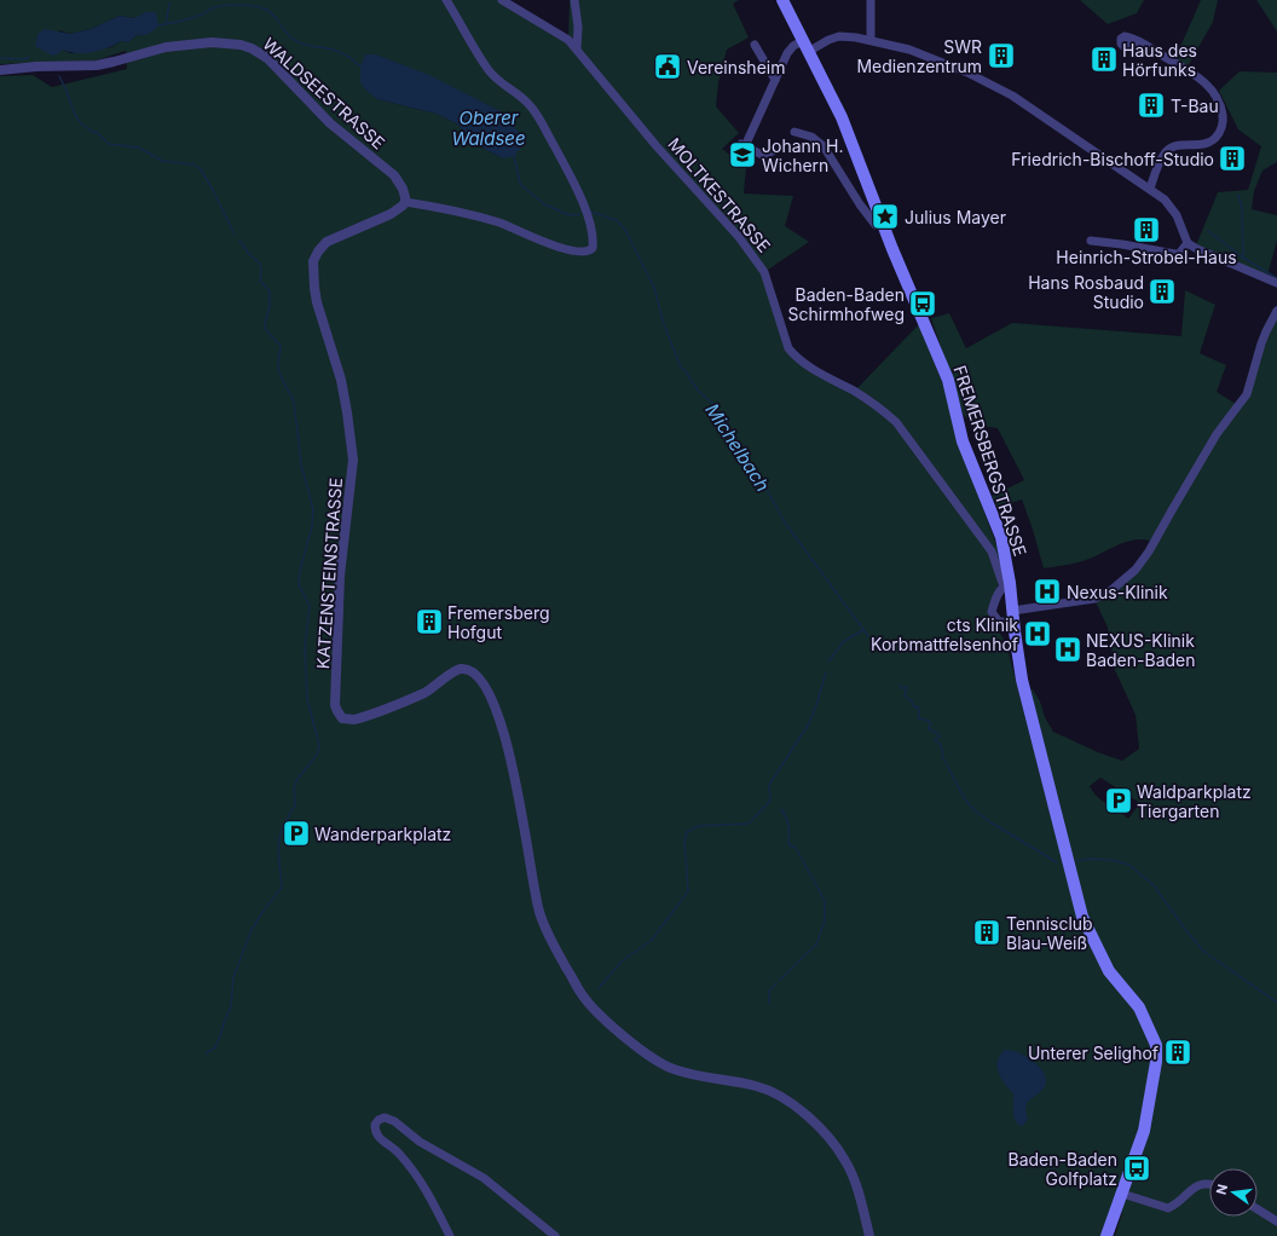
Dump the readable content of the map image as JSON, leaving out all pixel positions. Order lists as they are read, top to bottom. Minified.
{"streets":{"main road":["FREMERSBERGSTRASSE"],"street":["WALDSEESTRASSE","MOLTKESTRASSE","KATZENSTEINSTRASSE"]},"crossings":[["WALDSEESTRASSE","KATZENSTEINSTRASSE"],["MOLTKESTRASSE","FREMERSBERGSTRASSE"]],"water":["Oberer Waldsee","Michelbach"],"places":{"building":["SWR Medienzentrum","Haus des Hörfunks","T-Bau","Friedrich-Bischoff-Studio","Heinrich-Strobel-Haus","Hans Rosbaud Studio","Fremersberg Hofgut","Tennisclub Blau-Weiß","Unterer Selighof"],"public building":["Vereinsheim"],"school or university":["Johann H. Wichern"],"place":["Julius Mayer"],"bus stop":["Baden-Baden Schirmhofweg","Baden-Baden Golfplatz"],"hospital":["Nexus-Klinik","cts Klinik Korbmattfelsenhof","NEXUS-Klinik Baden-Baden"],"parking":["Waldparkplatz Tiergarten","Wanderparkplatz"]},"north":"left"}
